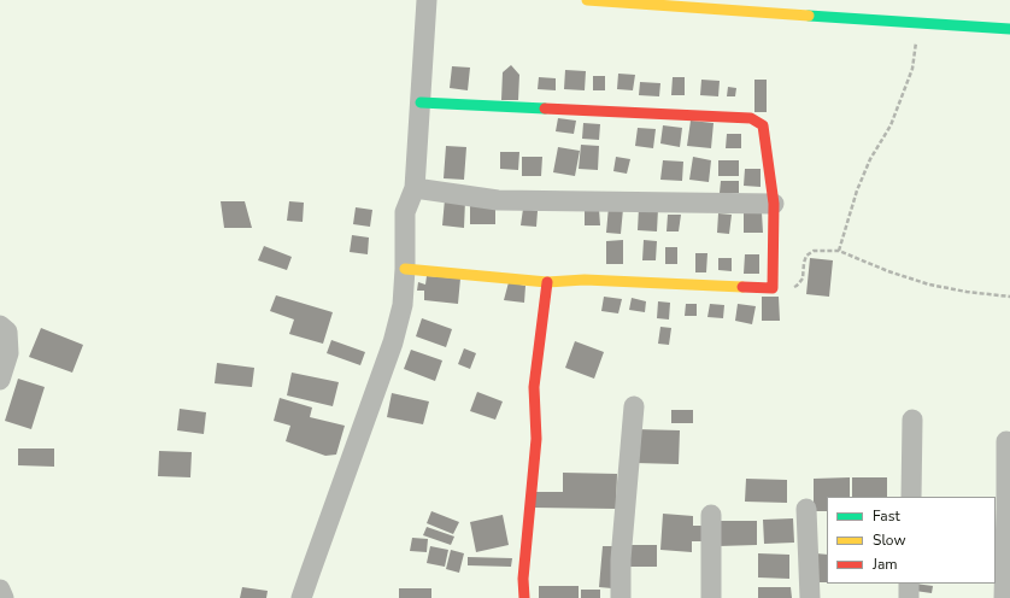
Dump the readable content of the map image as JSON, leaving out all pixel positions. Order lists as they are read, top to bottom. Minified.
{"legend":["Fast","Slow","Jam"]}
